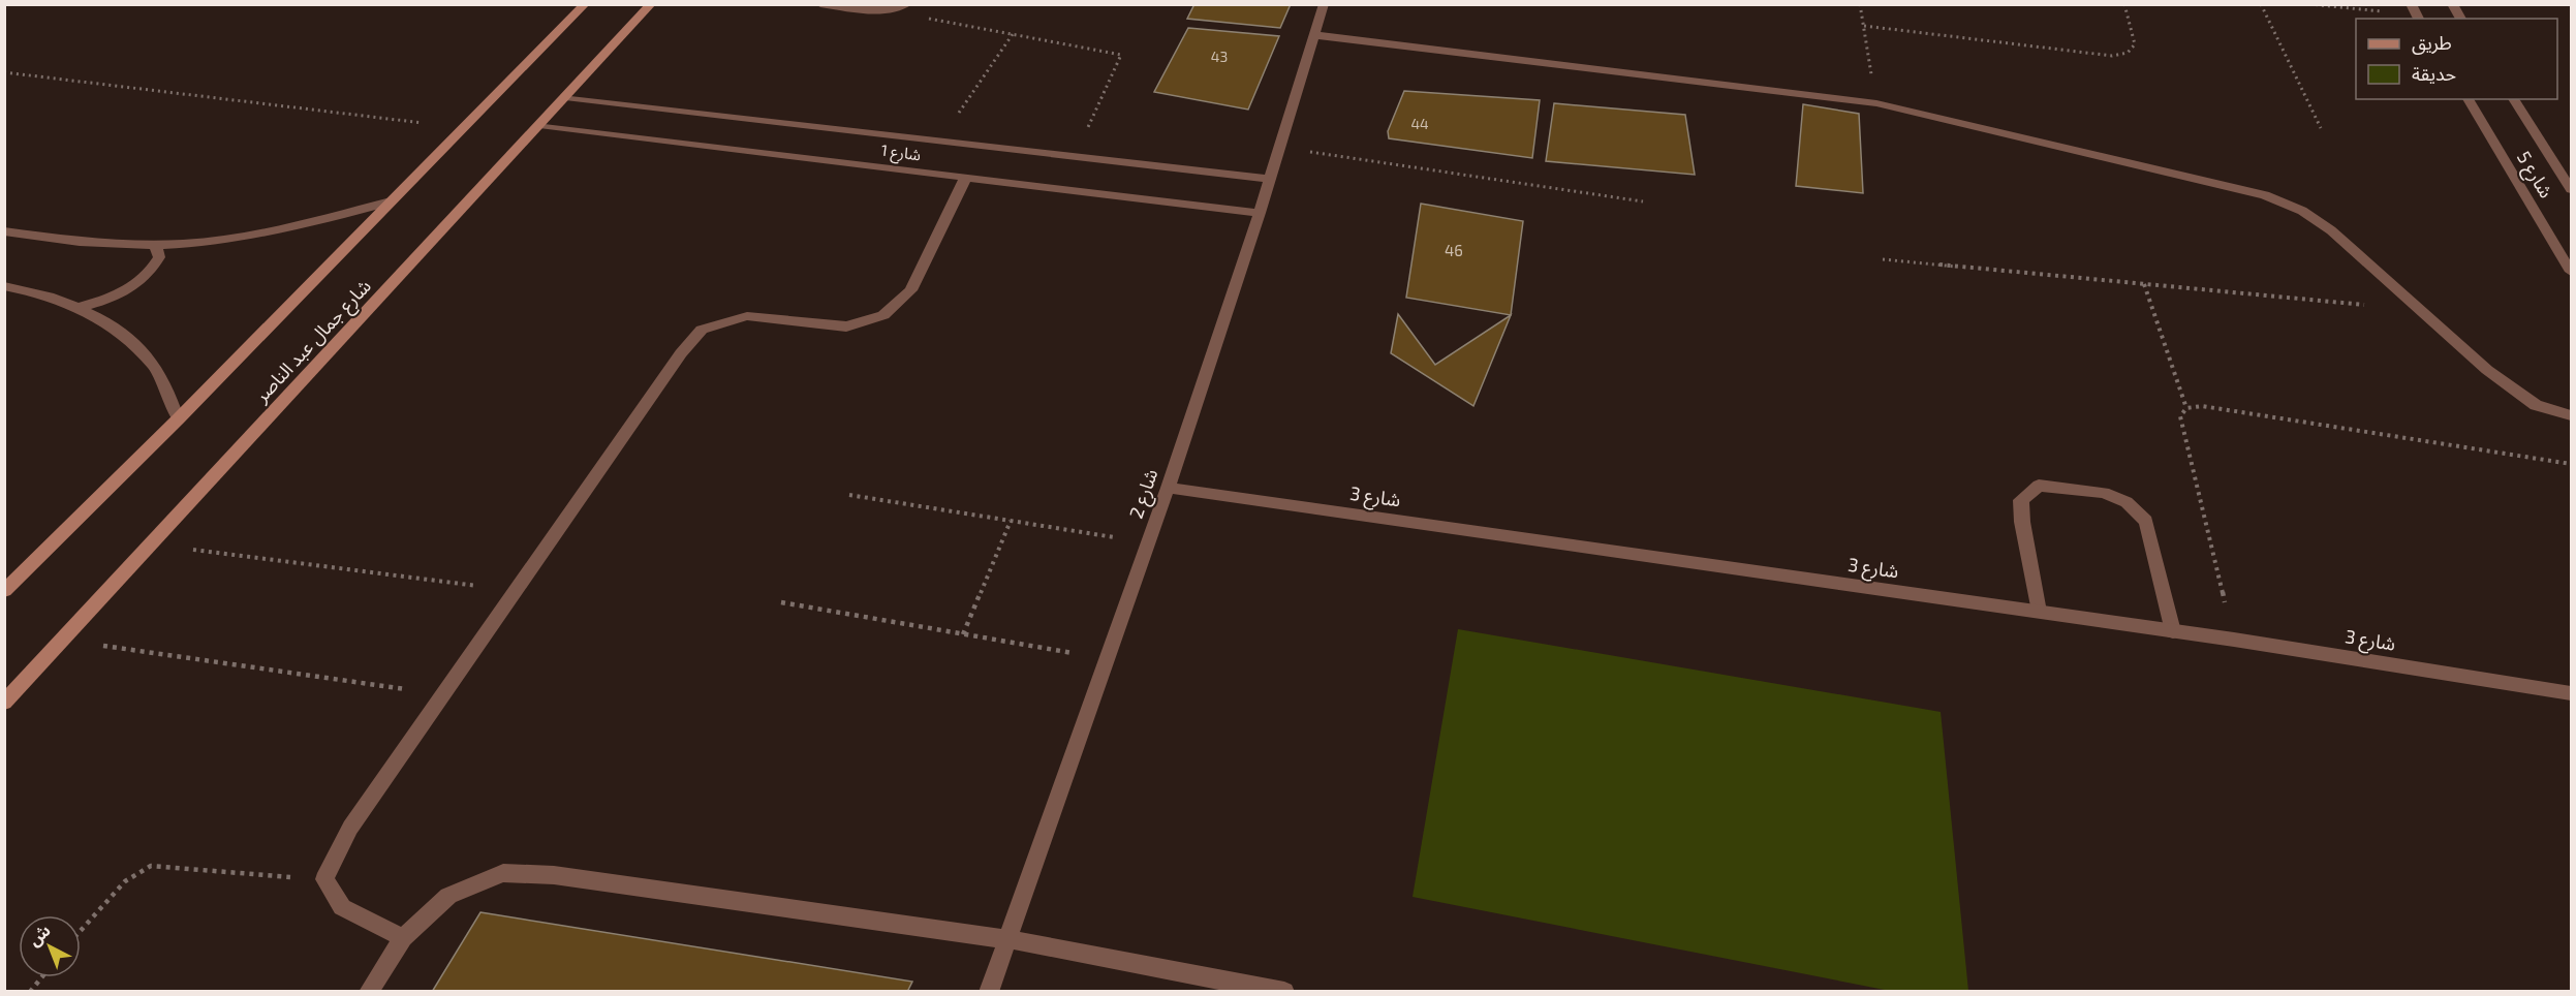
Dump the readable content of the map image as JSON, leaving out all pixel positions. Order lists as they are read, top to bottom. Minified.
{"streets":{"main road":["شارع جمال عبد الناصر"],"street":["شارع 1","شارع 5","شارع 2","شارع 3"]},"crossings":[["شارع 1","شارع جمال عبد الناصر"],["شارع 1","شارع 2"],["شارع 2","شارع 3"]],"house_numbers":["43","44","46"],"legend":["طريق","حديقة"],"north":"top left"}
